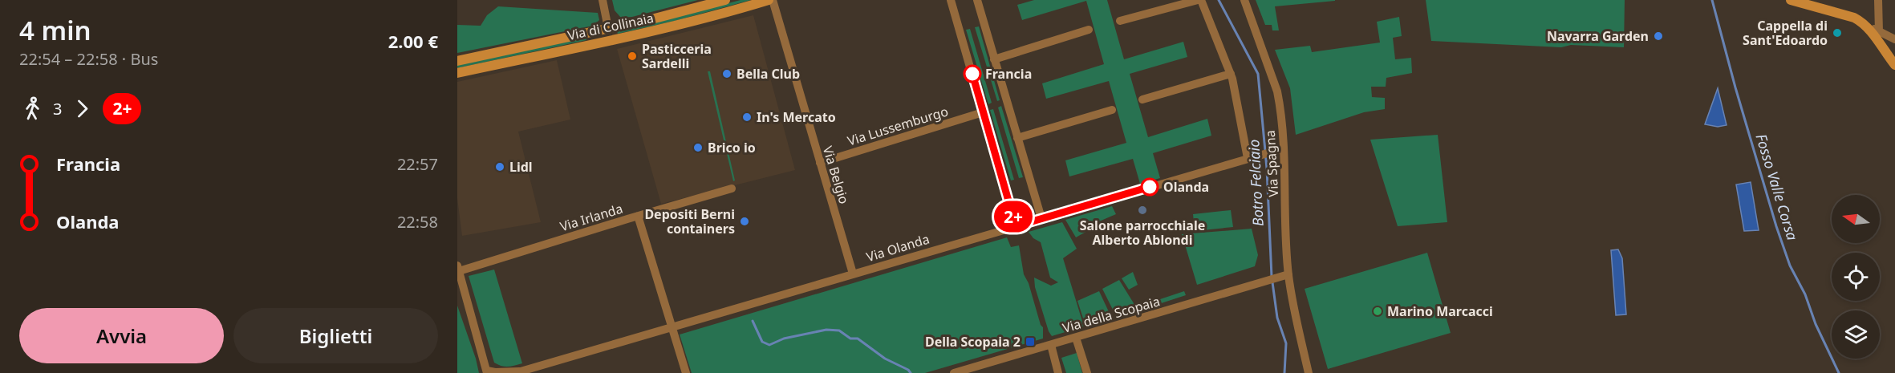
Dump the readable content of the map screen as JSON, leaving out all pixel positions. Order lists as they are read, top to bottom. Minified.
{"streets":{"street":["Via di Collinaia","Via Lussemburgo","Via Spagna","Via Belgio","Via Irlanda","Via Olanda","Via della Scopaia"]},"crossings":[["Via Lussemburgo","Via Belgio"],["Via Spagna","Via Olanda"],["Via Spagna","Via della Scopaia"],["Via Belgio","Via Olanda"]],"water":["Botro Felciaio","Fosso Valle Corsa"],"places":{"other":["Cappella di Sant'Edoardo","Navarra Garden","Pasticceria Sardelli","Bella Club","Francia","In's Mercato","Brico io","Lidl","Olanda","Salone parrocchiale Alberto Ablondi","Depositi Berni containers","Marino Marcacci"],"transit":["Della Scopaia 2"]},"lines":["bus line 2+"],"north":"left","page":{"heading":["4 min","22:54 – 22:58 · Bus","2.00 €"],"on_map":"2+","legs":["3","2+"],"list":[{"name":"Francia","value":"22:57"},{"name":"Olanda","value":"22:58"}],"buttons":["Avvia","Biglietti"]}}
